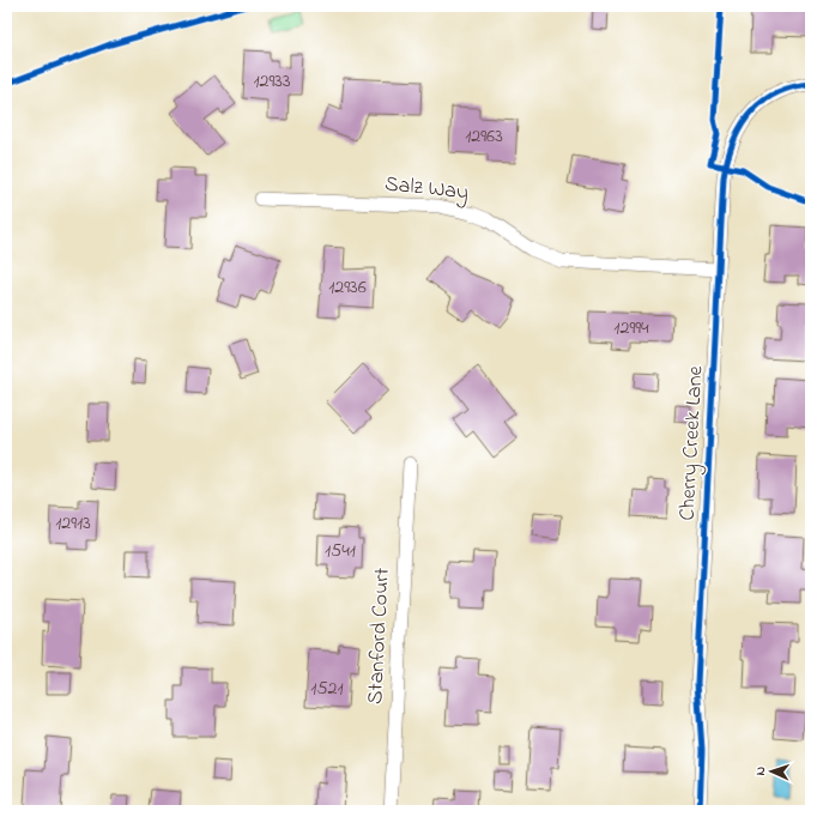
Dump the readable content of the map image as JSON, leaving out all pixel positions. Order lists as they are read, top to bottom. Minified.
{"streets":{"street":["Salz Way","Cherry Creek Lane","Stanford Court"]},"crossings":[["Salz Way","Cherry Creek Lane"]],"house_numbers":["12933","12963","12936","12994","12913","1541","1521"],"north":"left"}
